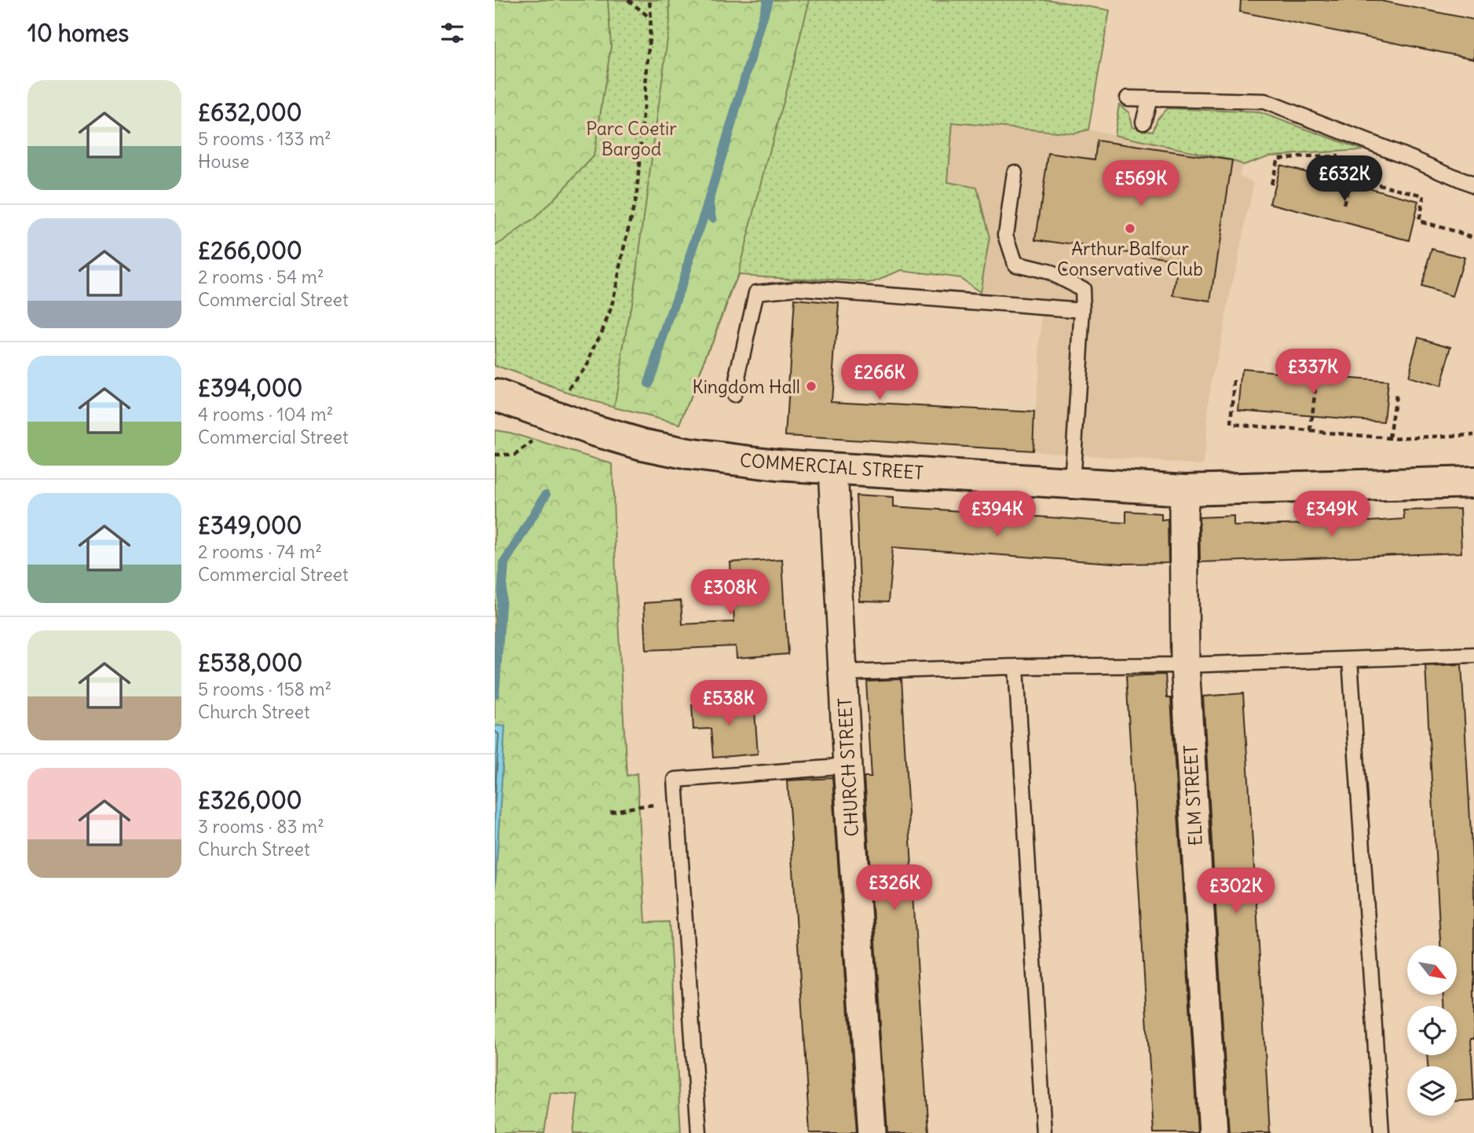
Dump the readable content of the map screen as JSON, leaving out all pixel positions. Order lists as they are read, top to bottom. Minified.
{"streets":{"main road":["COMMERCIAL STREET"],"street":["CHURCH STREET","ELM STREET"]},"crossings":[["COMMERCIAL STREET","CHURCH STREET"],["COMMERCIAL STREET","ELM STREET"]],"parks":["Parc Coetir Bargod"],"places":["Arthur Balfour Conservative Club","Kingdom Hall"],"north":"bottom right","page":{"heading":"10 homes","list":[{"name":"£632,000","note":"5 rooms · 133 m² · House"},{"name":"£266,000","note":"2 rooms · 54 m² · Commercial Street"},{"name":"£394,000","note":"4 rooms · 104 m² · Commercial Street"},{"name":"£349,000","note":"2 rooms · 74 m² · Commercial Street"},{"name":"£538,000","note":"5 rooms · 158 m² · Church Street"},{"name":"£326,000","note":"3 rooms · 83 m² · Church Street"}],"price":["£632K","£569K","£337K","£266K","£394K","£349K","£308K","£538K","£326K","£302K"]}}
